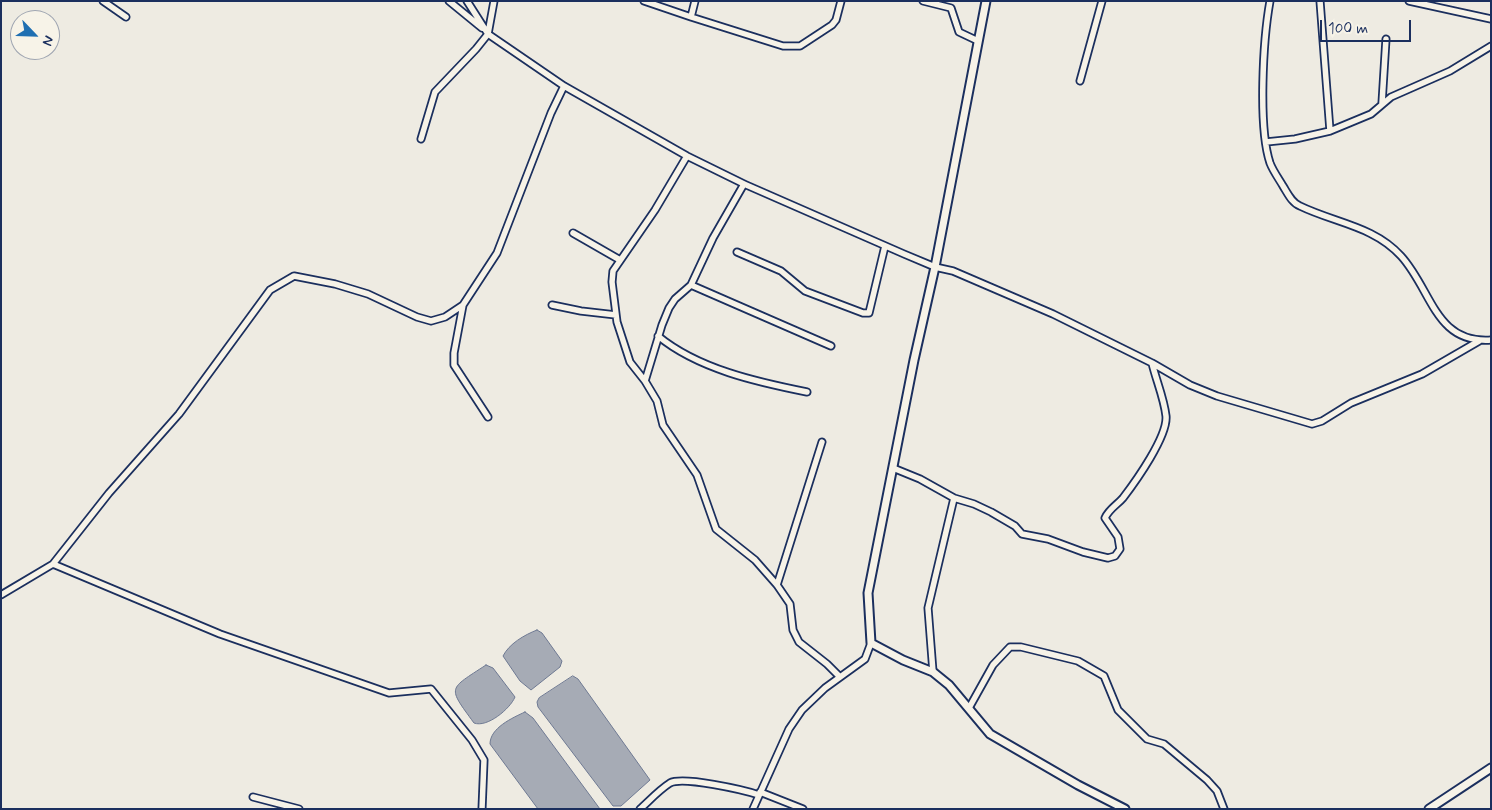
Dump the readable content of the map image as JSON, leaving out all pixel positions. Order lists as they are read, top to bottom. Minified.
{"scale_bar":"100 m","north":"bottom right"}
